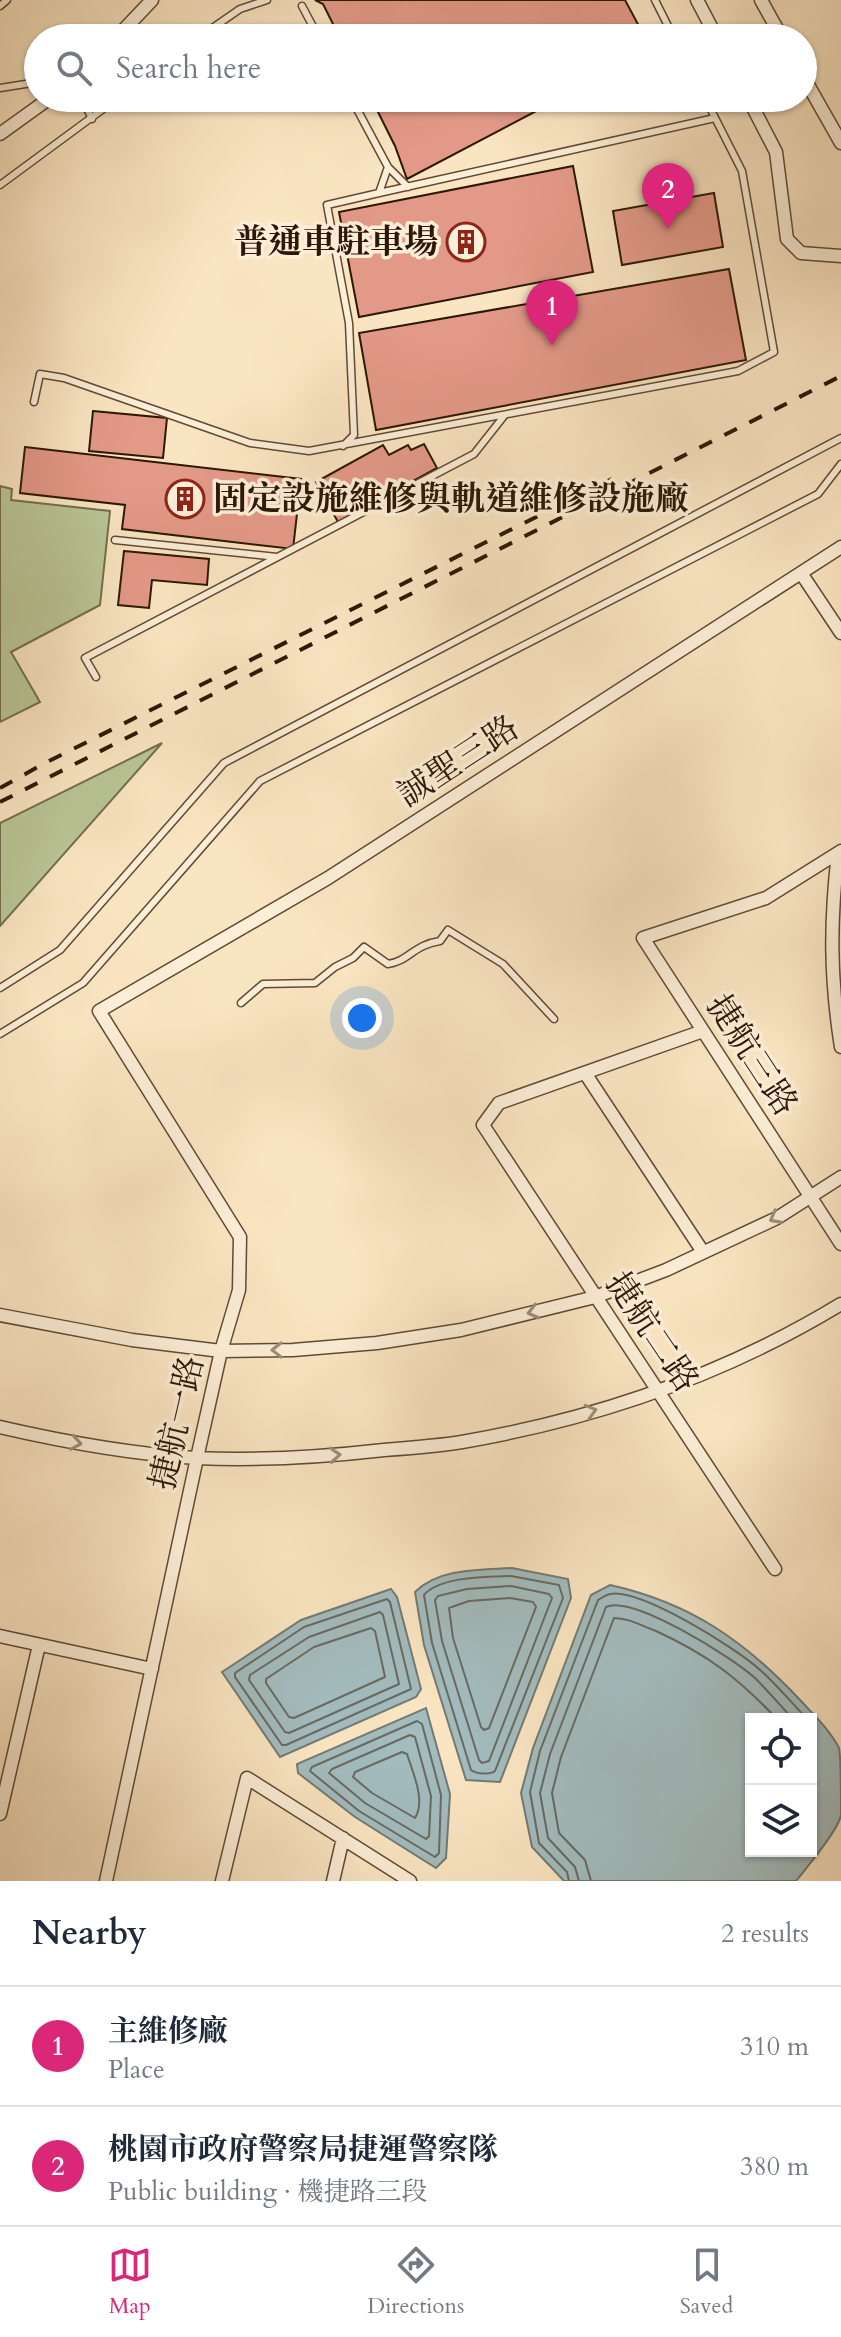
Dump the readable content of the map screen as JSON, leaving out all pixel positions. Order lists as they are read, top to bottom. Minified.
{"streets":{"street":["誠聖三路","捷航三路","捷航二路","捷航一路"]},"crossings":[["誠聖三路","捷航一路"]],"places":{"building":["普通車駐車場","固定設施維修與軌道維修設施廠"]},"page":{"search":"Search here","pins":["2","1"],"heading":["Nearby","2 results"],"list":[{"mark":"1","name":"主維修廠","note":"Place","value":"310 m"},{"mark":"2","name":"桃園市政府警察局捷運警察隊","note":"Public building · 機捷路三段","value":"380 m"}],"nav":["Map","Directions","Saved"]}}
